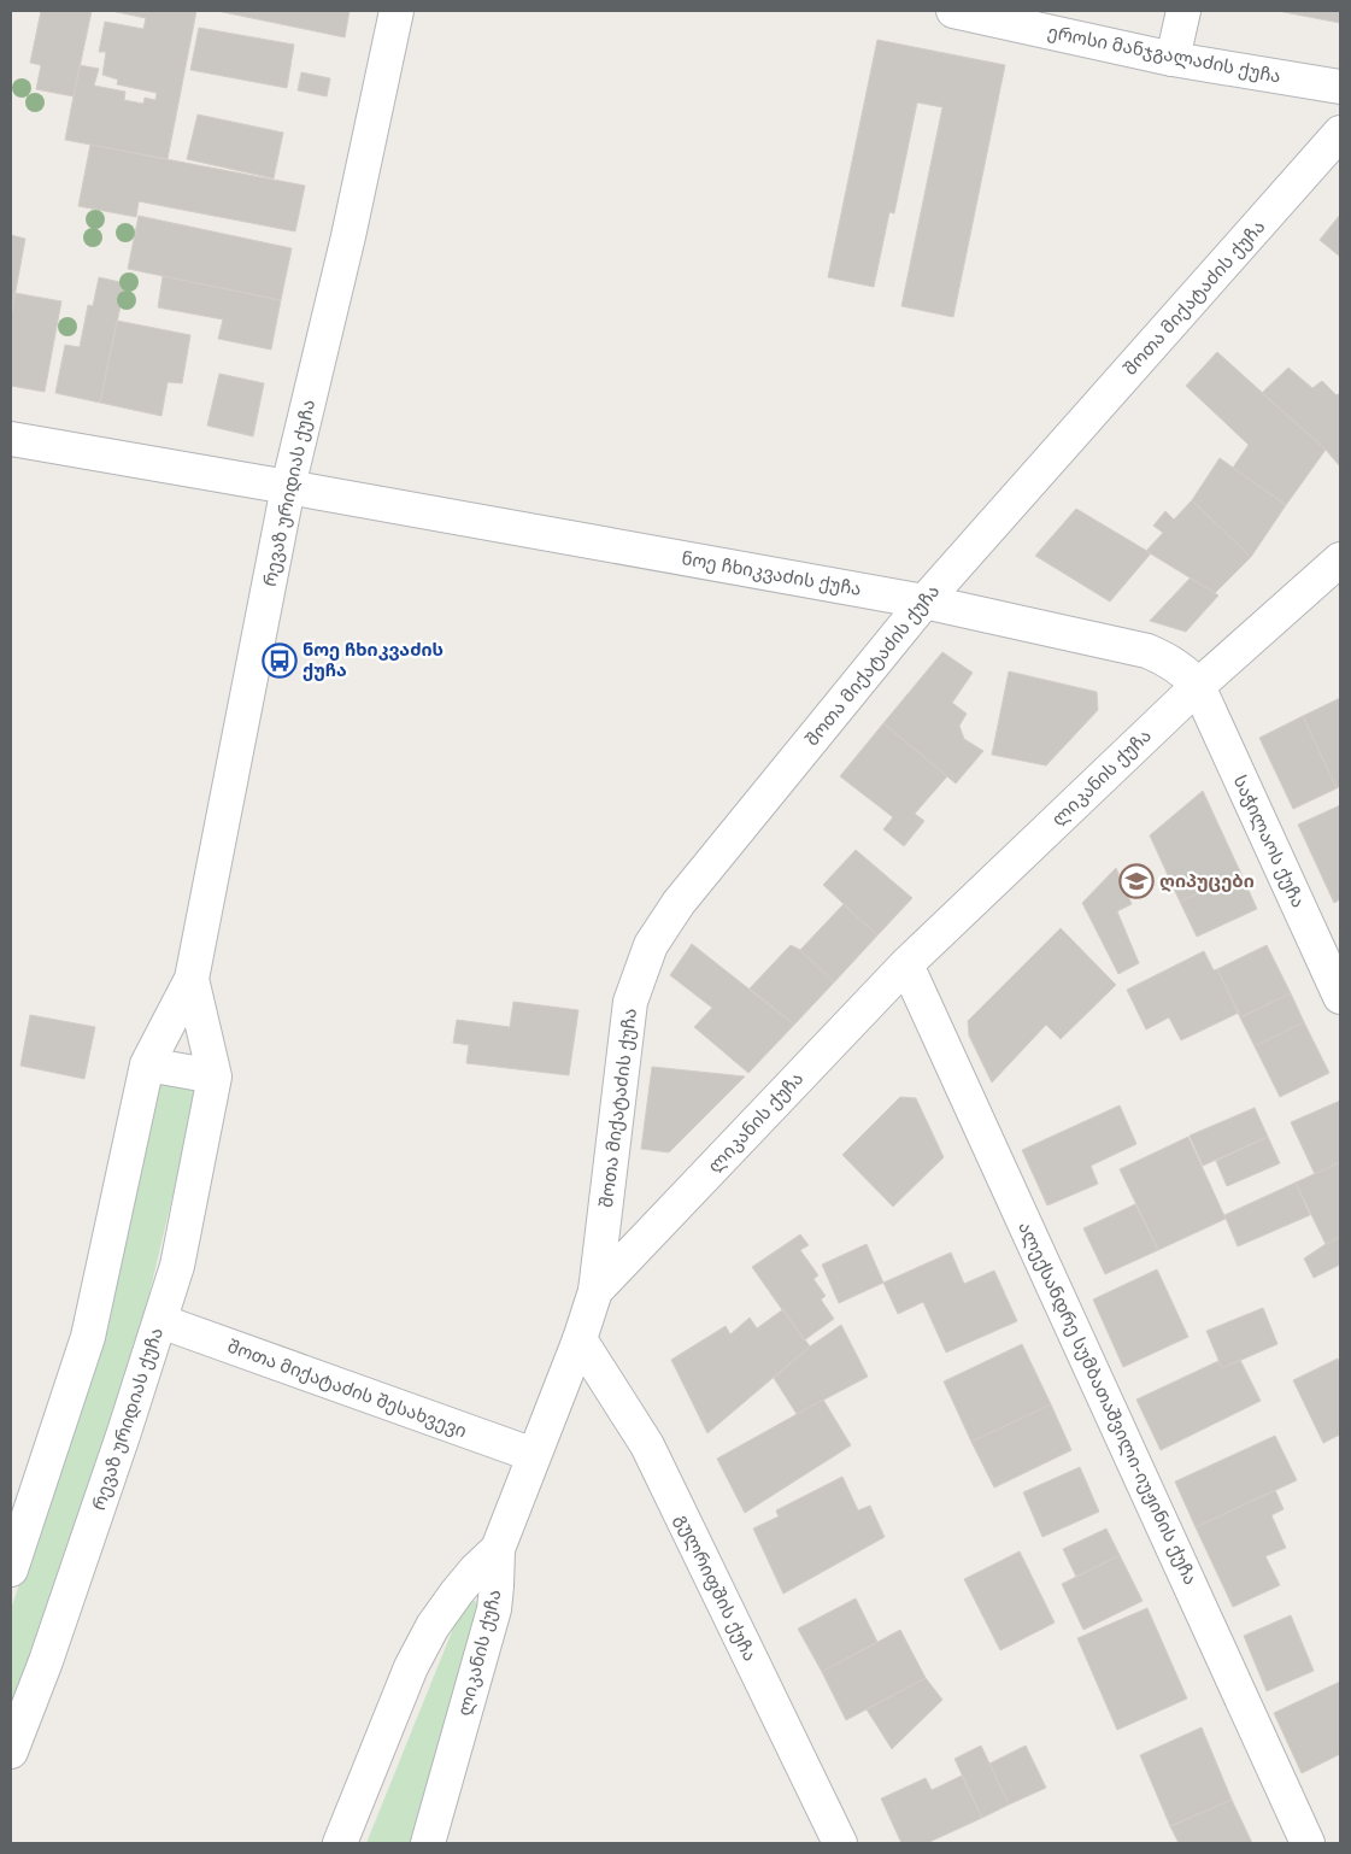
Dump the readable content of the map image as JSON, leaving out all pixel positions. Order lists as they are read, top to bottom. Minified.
{"streets":{"street":["ეროსი მანჯგალაძის ქუჩა","შოთა მიქატაძის ქუჩა","რევაზ ურიდიას ქუჩა","ნოე ჩხიკვაძის ქუჩა","ლიკანის ქუჩა","საჭილაოს ქუჩა","შოთა მიქატაძის შესახვევი","ალექსანდრე სუმბათაშვილი-იუჟინის ქუჩა","გულრიფშის ქუჩა"]},"crossings":[["შოთა მიქატაძის ქუჩა","ნოე ჩხიკვაძის ქუჩა"],["შოთა მიქატაძის ქუჩა","ლიკანის ქუჩა"],["რევაზ ურიდიას ქუჩა","ნოე ჩხიკვაძის ქუჩა"],["რევაზ ურიდიას ქუჩა","შოთა მიქატაძის შესახვევი"],["ნოე ჩხიკვაძის ქუჩა","ლიკანის ქუჩა"],["ნოე ჩხიკვაძის ქუჩა","საჭილაოს ქუჩა"],["ლიკანის ქუჩა","საჭილაოს ქუჩა"],["ლიკანის ქუჩა","შოთა მიქატაძის შესახვევი"],["ლიკანის ქუჩა","ალექსანდრე სუმბათაშვილი-იუჟინის ქუჩა"],["ლიკანის ქუჩა","გულრიფშის ქუჩა"]],"places":{"bus stop":["ნოე ჩხიკვაძის ქუჩა"],"school or university":["ღიპუცები"]}}
